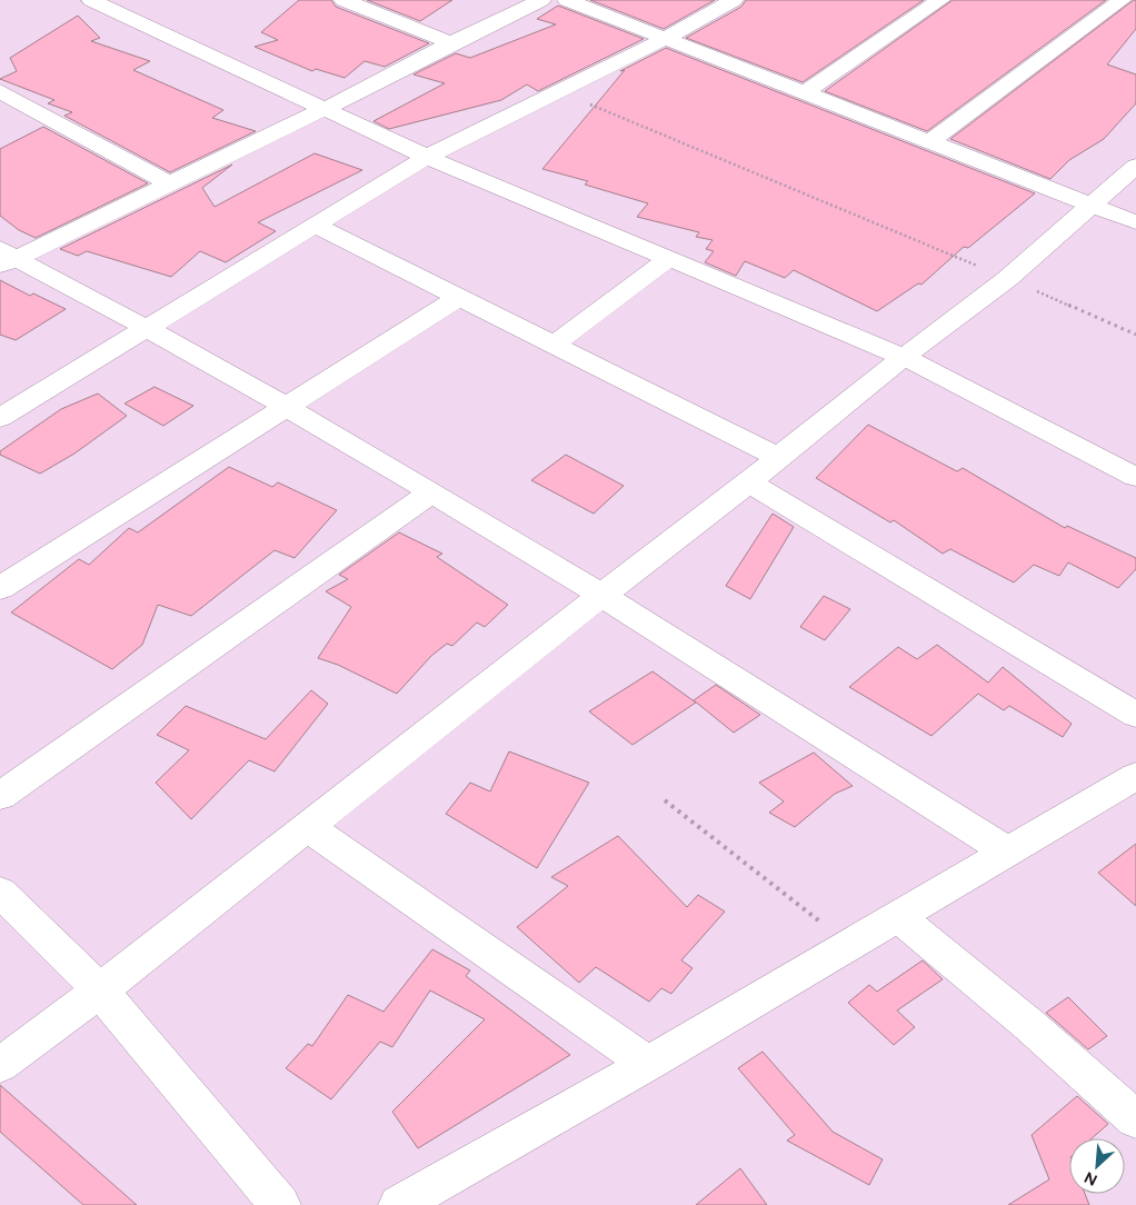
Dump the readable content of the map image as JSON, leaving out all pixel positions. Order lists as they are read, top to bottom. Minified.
{"north":"bottom left"}
